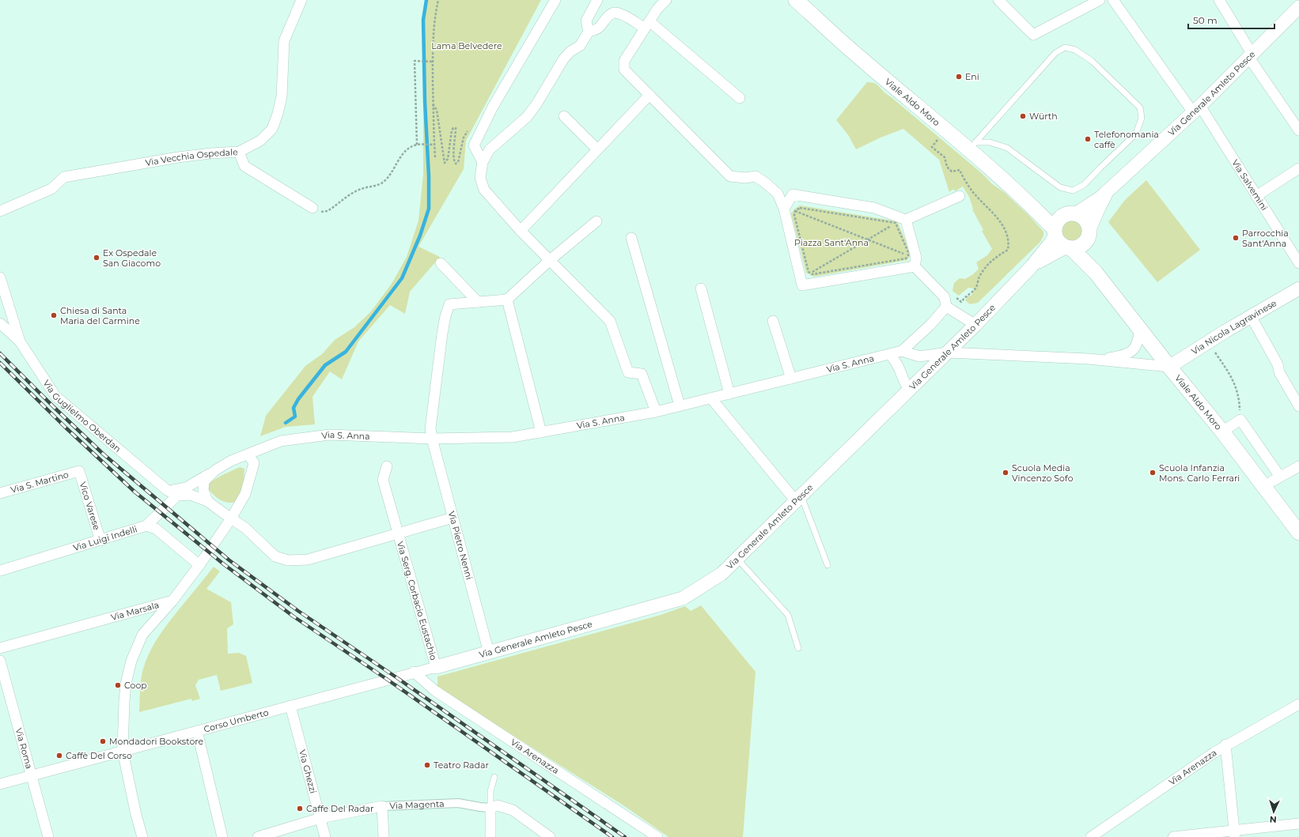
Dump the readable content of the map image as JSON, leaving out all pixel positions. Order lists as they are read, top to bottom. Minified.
{"streets":{"main road":["Viale Aldo Moro"],"street":["Via Generale Amleto Pesce","Via Vecchia Ospedale","Via Salvemini","Via Nicola Lagravinese","Via S. Anna","Via Guglielmo Oberdan","Via S. Martino","Vico Varese","Via Luigi Indelli","Via Pietro Nenni","Via Serg. Corbacio Eustachio","Via Marsala","Corso Umberto","Via Roma","Via Arenazza","Via Ghezzi","Via Magenta"]},"crossings":[["Via Generale Amleto Pesce","Viale Aldo Moro"],["Via Generale Amleto Pesce","Via Salvemini"],["Via Generale Amleto Pesce","Via Pietro Nenni"],["Via Generale Amleto Pesce","Via Serg. Corbacio Eustachio"],["Via Generale Amleto Pesce","Corso Umberto"],["Viale Aldo Moro","Via Nicola Lagravinese"],["Via S. Anna","Via Pietro Nenni"],["Via Guglielmo Oberdan","Via Serg. Corbacio Eustachio"],["Via S. Martino","Vico Varese"],["Vico Varese","Via Luigi Indelli"],["Via Pietro Nenni","Via Serg. Corbacio Eustachio"],["Via Serg. Corbacio Eustachio","Corso Umberto"],["Corso Umberto","Via Roma"],["Corso Umberto","Via Arenazza"],["Corso Umberto","Via Ghezzi"],["Via Ghezzi","Via Magenta"]],"parks":["Lama Belvedere","Piazza Sant'Anna"],"places":["Eni","Würth","Telefonomania caffè","Parrocchia Sant'Anna","Ex Ospedale San Giacomo","Chiesa di Santa Maria del Carmine","Scuola Media Vincenzo Sofo","Scuola Infanzia Mons. Carlo Ferrari","Coop","Mondadori Bookstore","Caffè Del Corso","Teatro Radar","Caffe Del Radar"],"scale_bar":"50 m","north":"bottom"}
